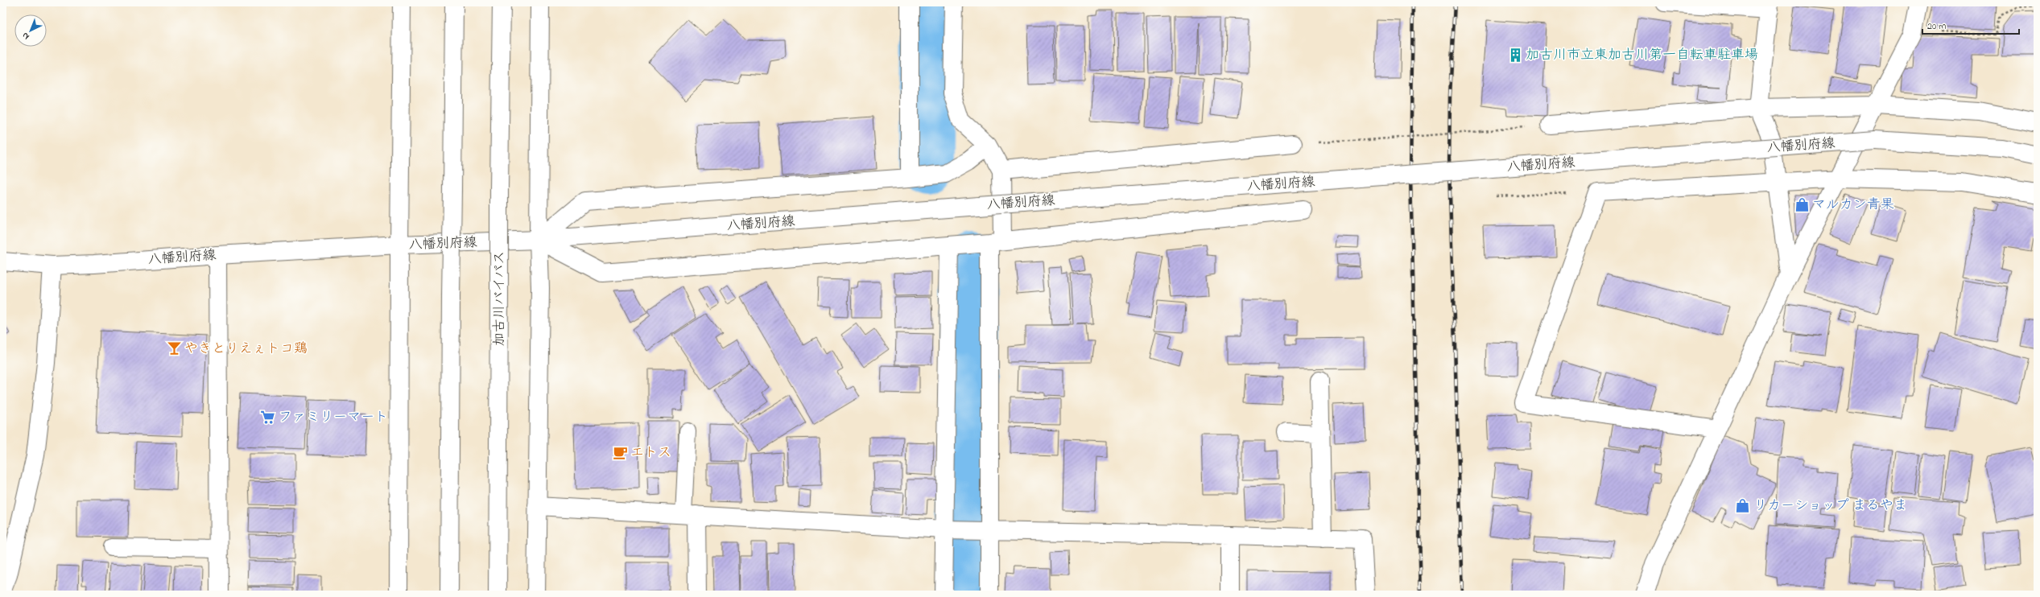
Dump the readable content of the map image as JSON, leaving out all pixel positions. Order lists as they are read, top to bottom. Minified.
{"streets":{"main road":["八幡別府線","加古川バイパス"]},"places":{"building":["加古川市立東加古川第一自転車駐車場"],"shop":["マルカン青果","リカーショップ まるやま"],"bar":["やきとりえぇトコ鶏"],"supermarket":["ファミリーマート"],"cafe":["エトス"]},"scale_bar":"20 m","north":"bottom left"}
